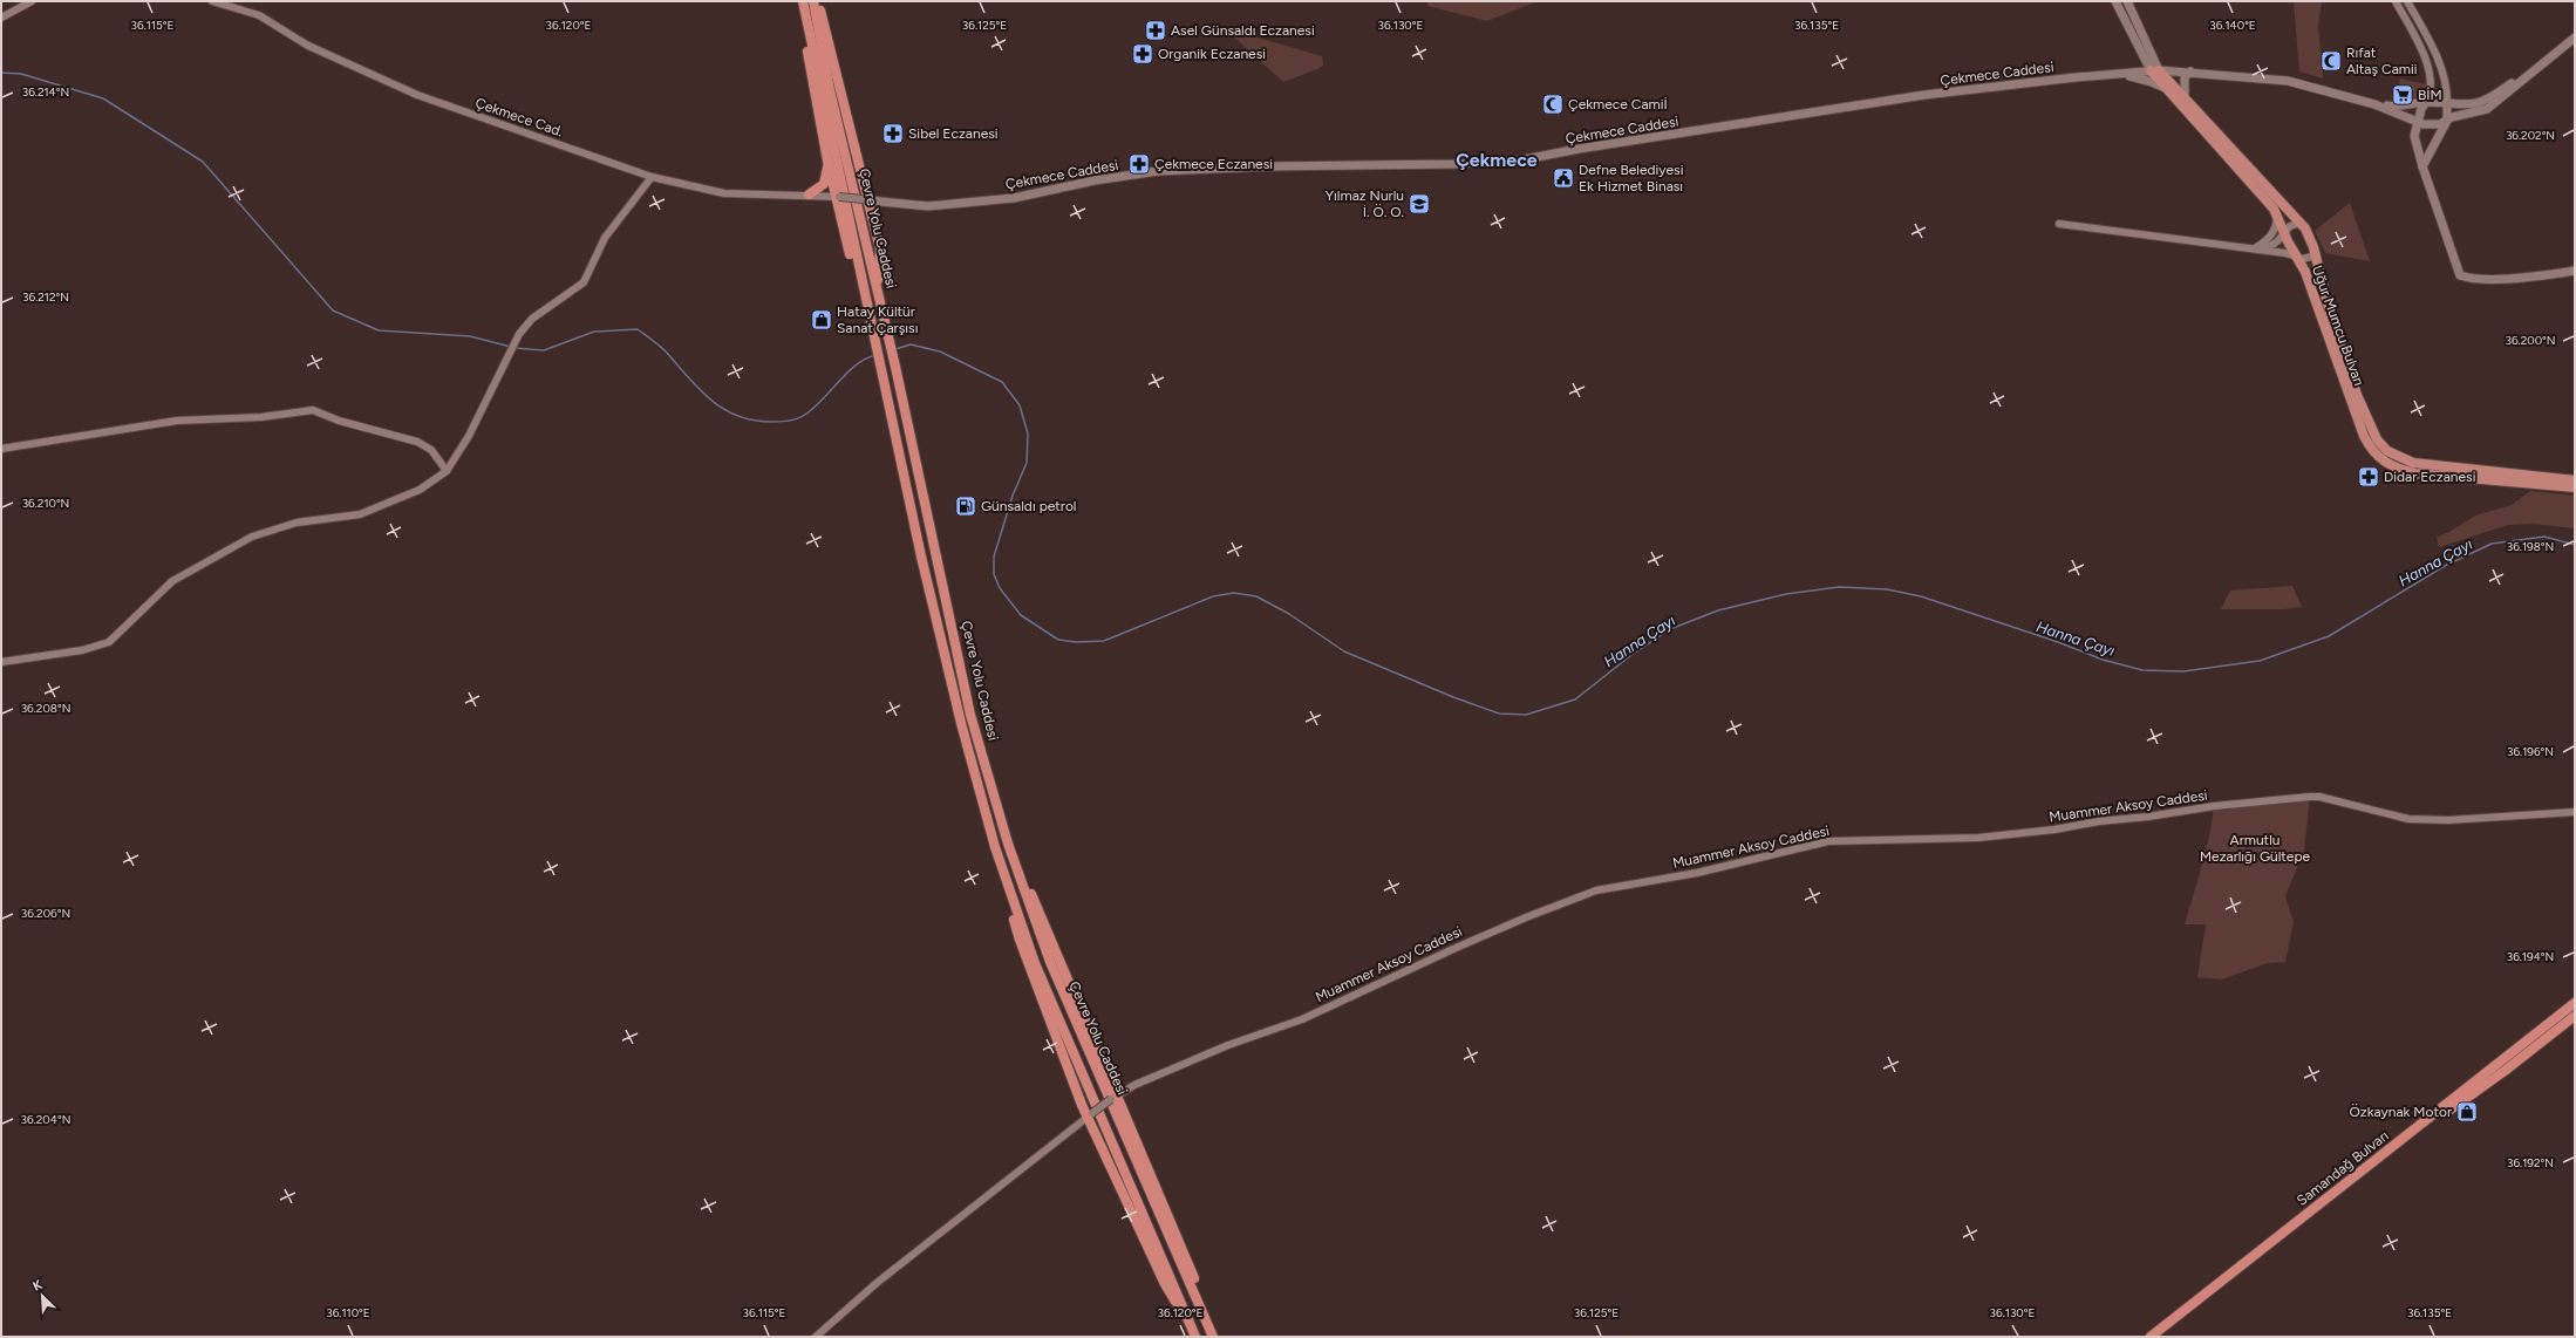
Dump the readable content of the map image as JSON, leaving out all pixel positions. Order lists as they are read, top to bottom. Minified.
{"streets":{"highway":["Çevre Yolu Caddesi","Samandağ Bulvarı"],"main road":["Çekmece Caddesi","Uğur Mumcu Bulvarı"],"street":["Çekmece Cad.","Muammer Aksoy Caddesi"]},"crossings":[["Çekmece Caddesi","Çekmece Cad."],["Çekmece Caddesi","Uğur Mumcu Bulvarı"]],"districts":["Çekmece"],"water":["Hanna Çayı"],"parks":["Armutlu Mezarlığı Gültepe"],"places":{"pharmacy":["Asel Günsaldı Eczanesi","Organik Eczanesi","Sibel Eczanesi","Çekmece Eczanesi","Didar Eczanesi"],"mosque":["Rıfat Altaş Camii","Çekmece Camiİ"],"supermarket":["BİM"],"public building":["Defne Belediyesi Ek Hizmet Binası"],"school or university":["Yılmaz Nurlu İ. Ö. O."],"shop":["Hatay Kültür Sanat Çarşısı","Özkaynak Motor"],"fuel station":["Günsaldı petrol"]},"north":"top left","coordinates":["36.115°E","36.120°E","36.125°E","36.130°E","36.135°E","36.140°E","36.214°N","36.202°N","36.212°N","36.200°N","36.210°N","36.198°N","36.208°N","36.196°N","36.206°N","36.194°N","36.204°N","36.192°N","36.110°E"]}
